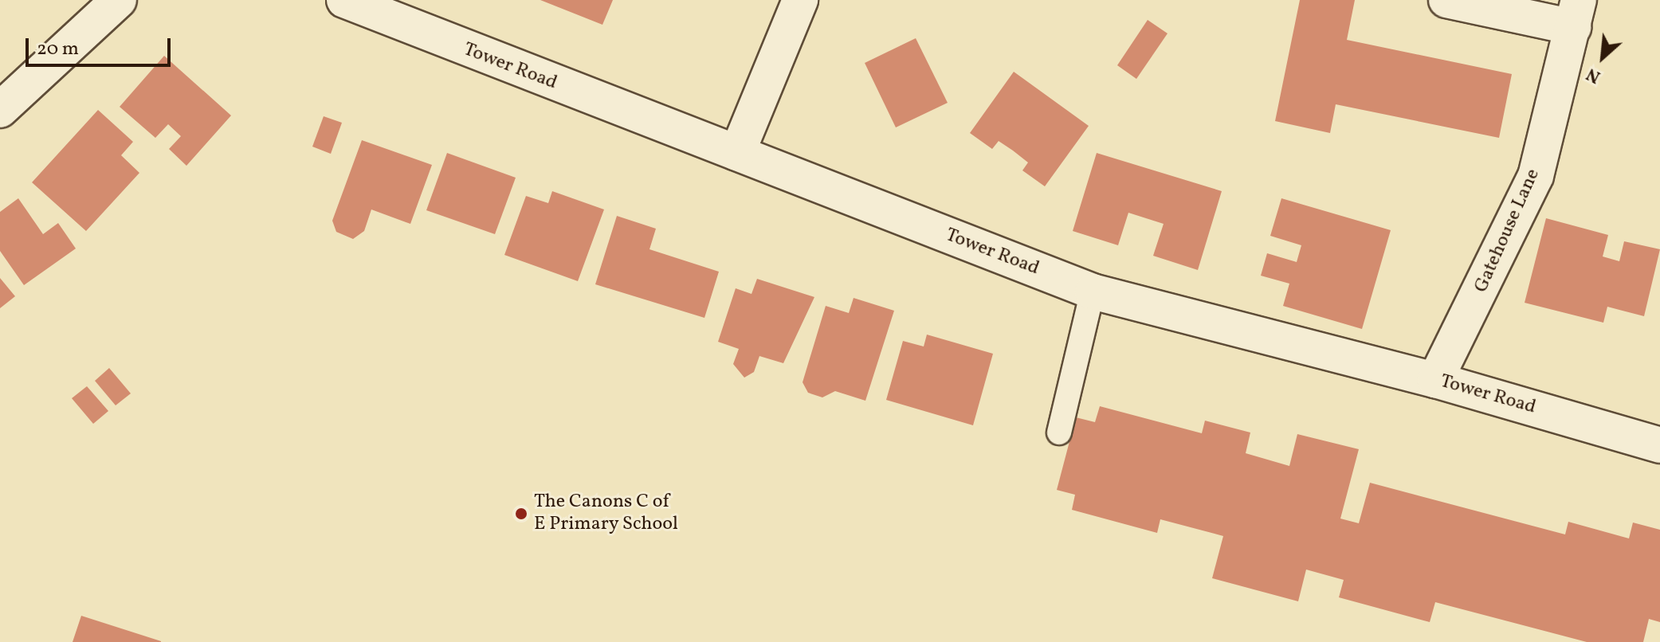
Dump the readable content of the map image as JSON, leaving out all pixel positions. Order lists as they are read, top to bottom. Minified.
{"streets":{"street":["Tower Road","Gatehouse Lane"]},"crossings":[["Tower Road","Gatehouse Lane"]],"places":["The Canons C of E Primary School"],"scale_bar":"20 m","north":"bottom left"}
